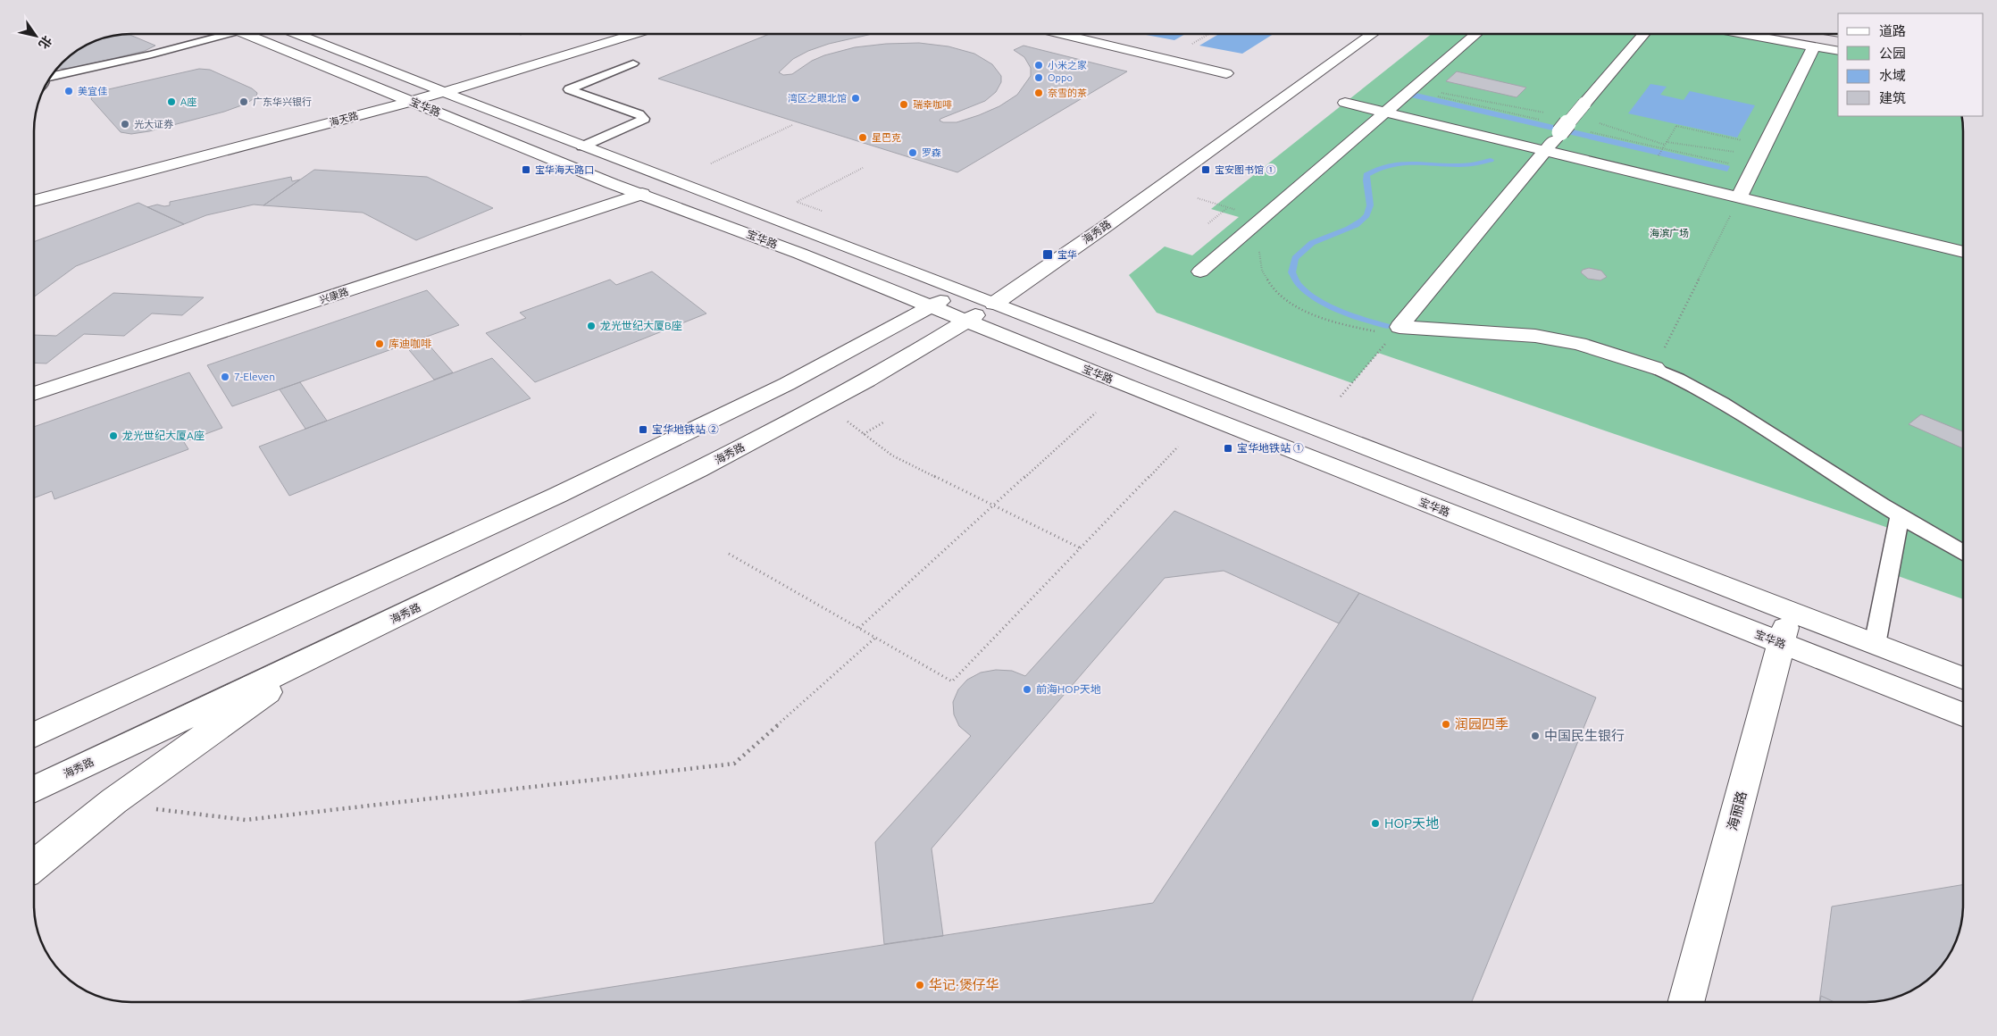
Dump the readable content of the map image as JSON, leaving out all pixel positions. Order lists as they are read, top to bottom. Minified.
{"streets":{"main road":["宝华路","海天路","海秀路","兴康路","海丽路"]},"crossings":[["宝华路","海天路"],["宝华路","海秀路"],["宝华路","兴康路"],["宝华路","海丽路"]],"parks":["海滨广场"],"places":{"other":["小米之家","Oppo","美宜佳","奈雪的茶","湾区之眼北馆","A座","广东华兴银行","瑞幸咖啡","光大证券","星巴克","罗森","龙光世纪大厦B座","库迪咖啡","7-Eleven","龙光世纪大厦A座","前海HOP天地","润园四季","中国民生银行","HOP天地","华记·煲仔华"],"transit":["宝华海天路口","宝安图书馆 ①","宝华","宝华地铁站 ②","宝华地铁站 ①"]},"legend":["道路","公园","水域","建筑"],"north":"bottom right"}
